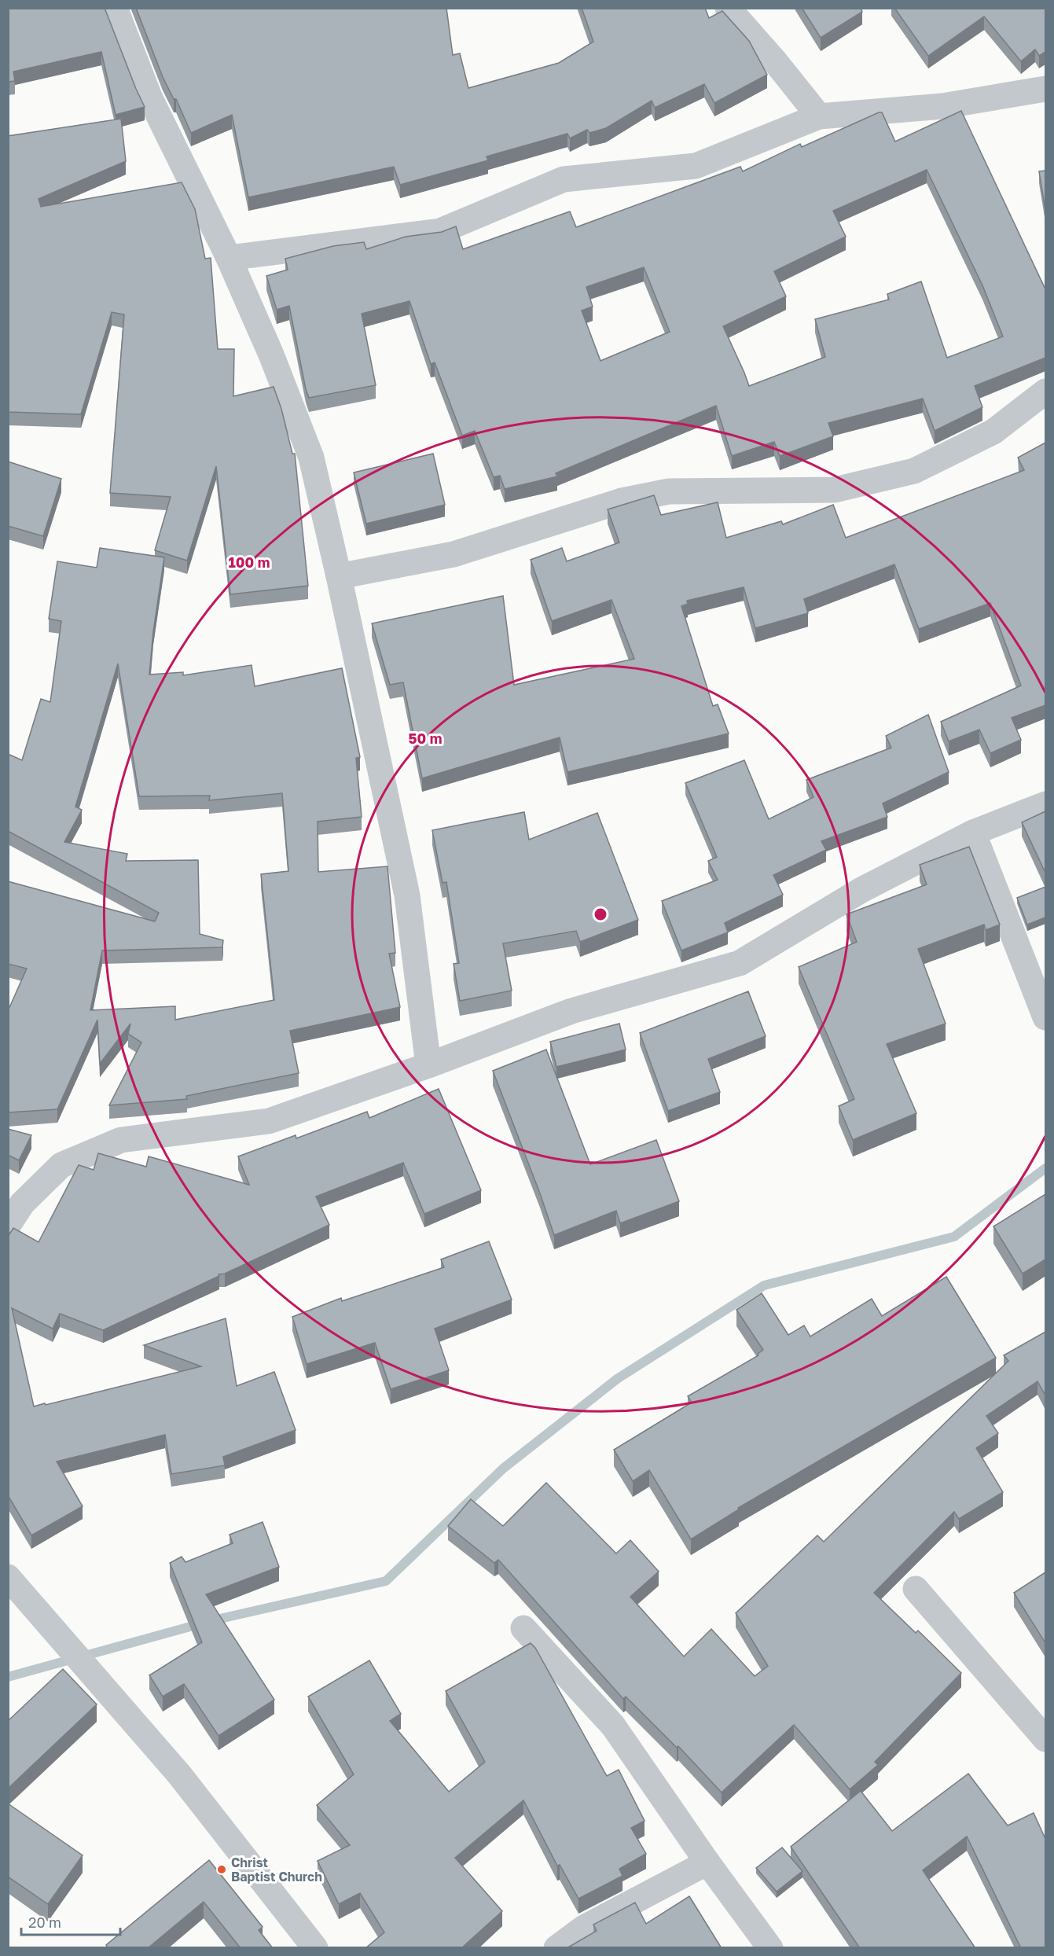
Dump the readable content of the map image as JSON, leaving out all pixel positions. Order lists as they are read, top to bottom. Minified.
{"places":["Christ Baptist Church"],"scale_bar":"20 m","rings":["100 m","50 m"]}
